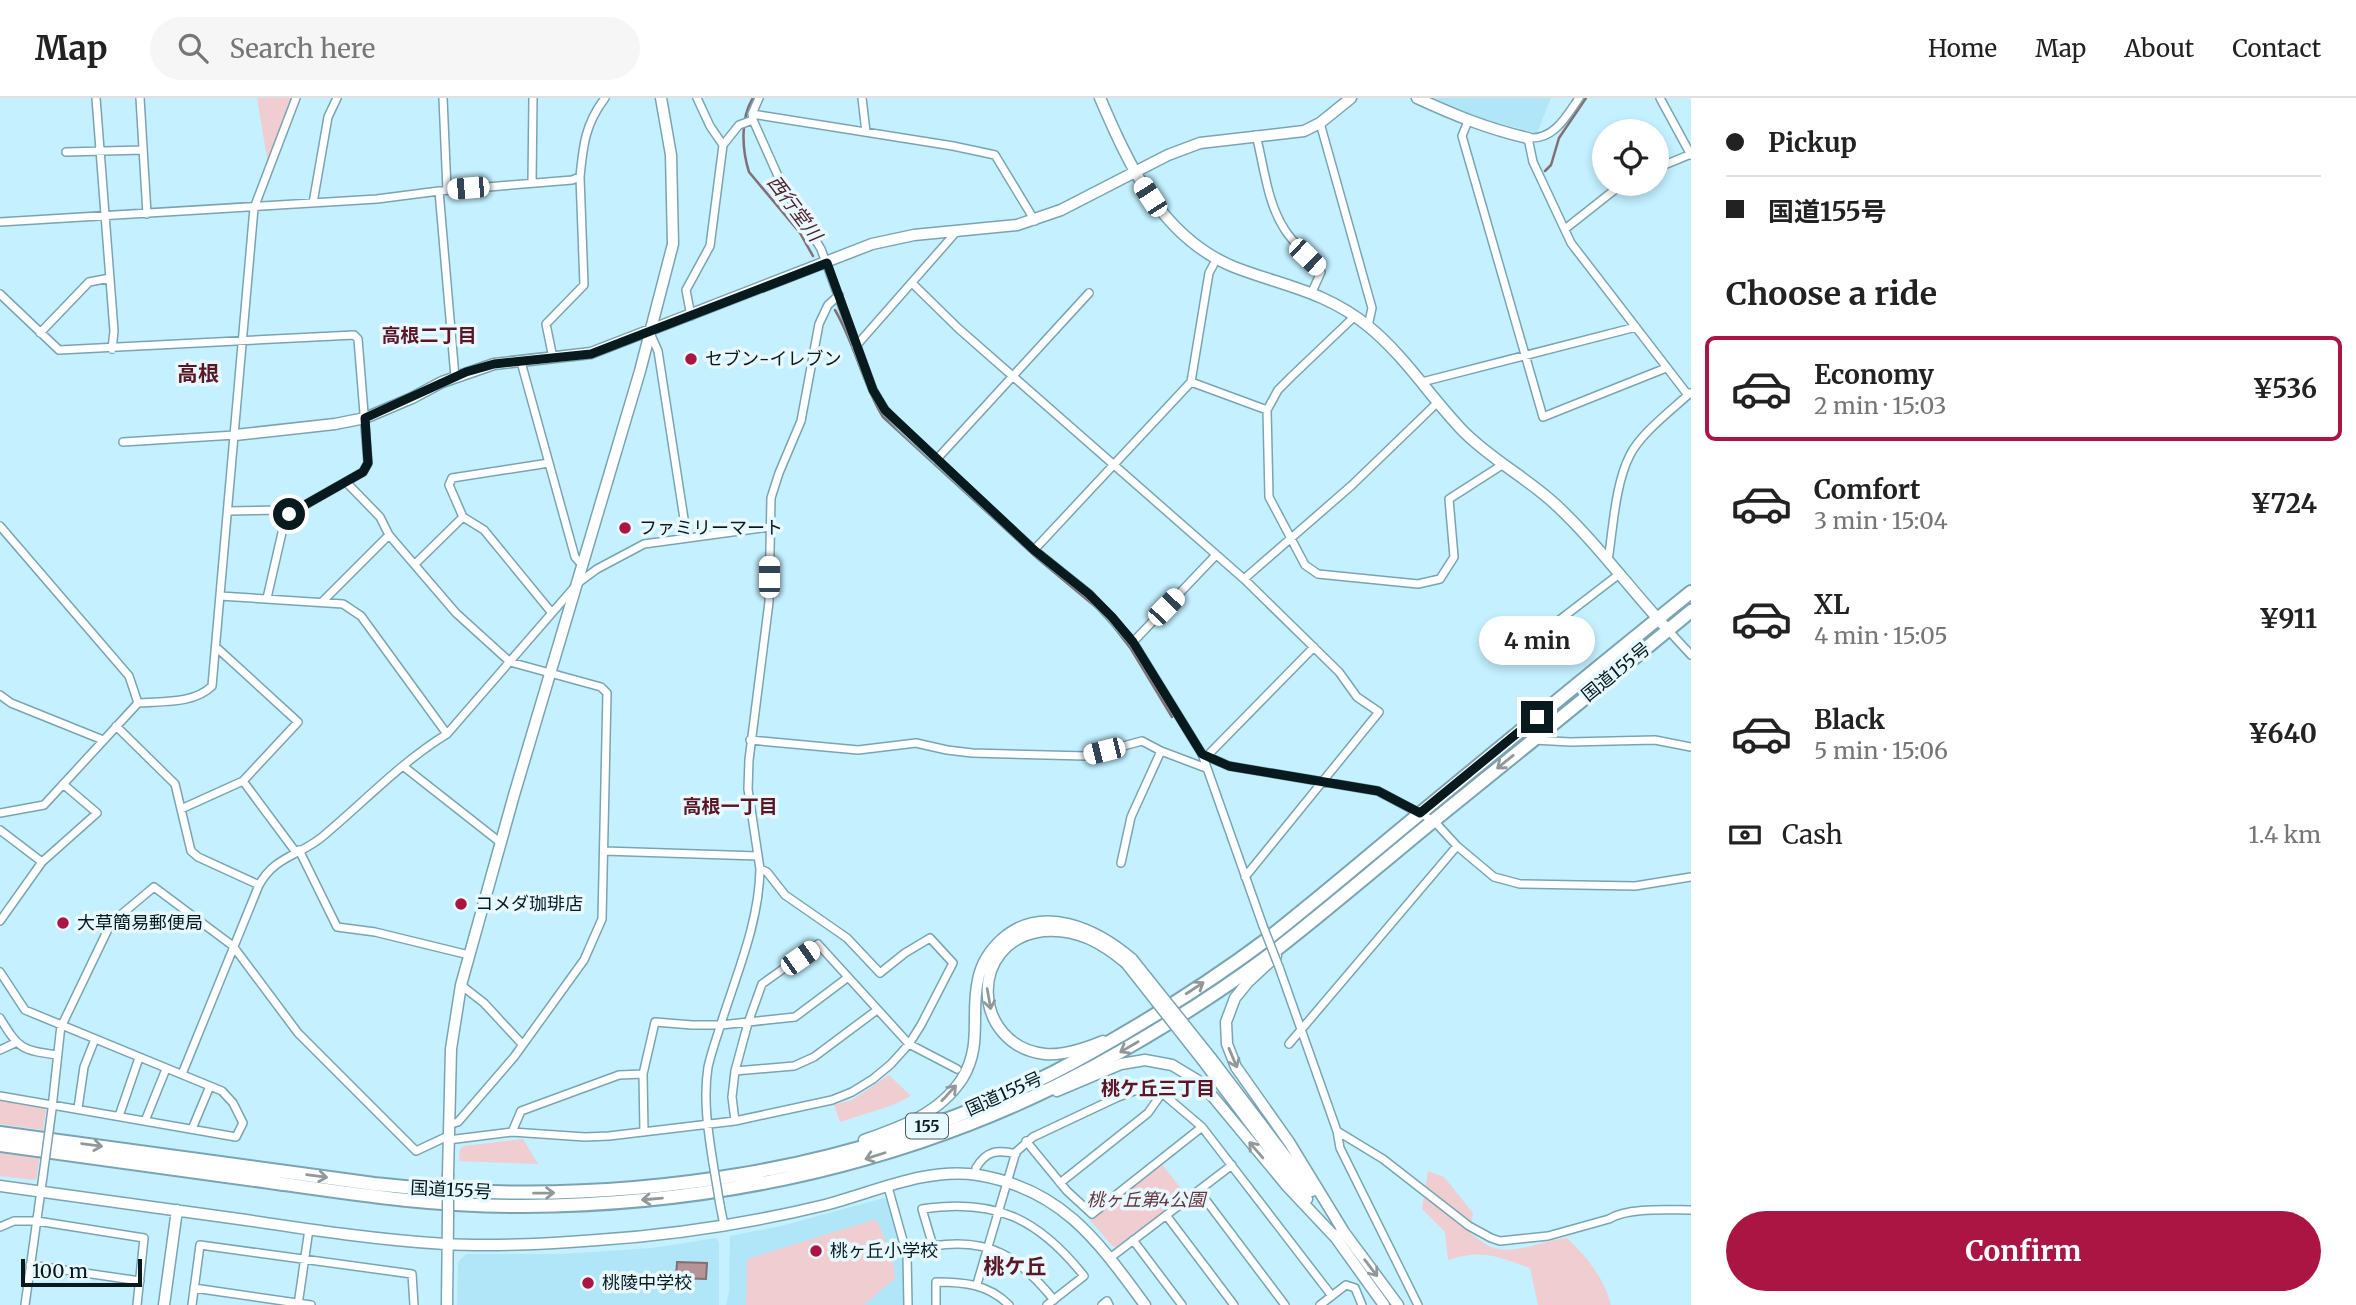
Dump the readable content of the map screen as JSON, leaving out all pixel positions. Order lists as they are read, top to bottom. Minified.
{"streets":{"highway":["国道155号","155"]},"districts":["高根二丁目","高根","高根一丁目","桃ケ丘三丁目","桃ケ丘"],"water":["西行堂川"],"parks":["桃ヶ丘第4公園"],"places":["セブン-イレブン","ファミリーマート","コメダ珈琲店","大草簡易郵便局","桃ヶ丘小学校","桃陵中学校"],"scale_bar":"100 m","page":{"header":"Map","search":"Search here","nav":["Home","Map","About","Contact"],"banner":["Pickup","国道155号"],"heading":"Choose a ride","list":[{"name":"Economy","note":"2 min · 15:03","value":"¥536"},{"name":"Comfort","note":"3 min · 15:04","value":"¥724"},{"name":"XL","note":"4 min · 15:05","value":"¥911"},{"name":"Black","note":"5 min · 15:06","value":"¥640"}],"bubble":"4 min","pay":["Cash","1.4 km"],"buttons":"Confirm","scale":"100 m"}}
